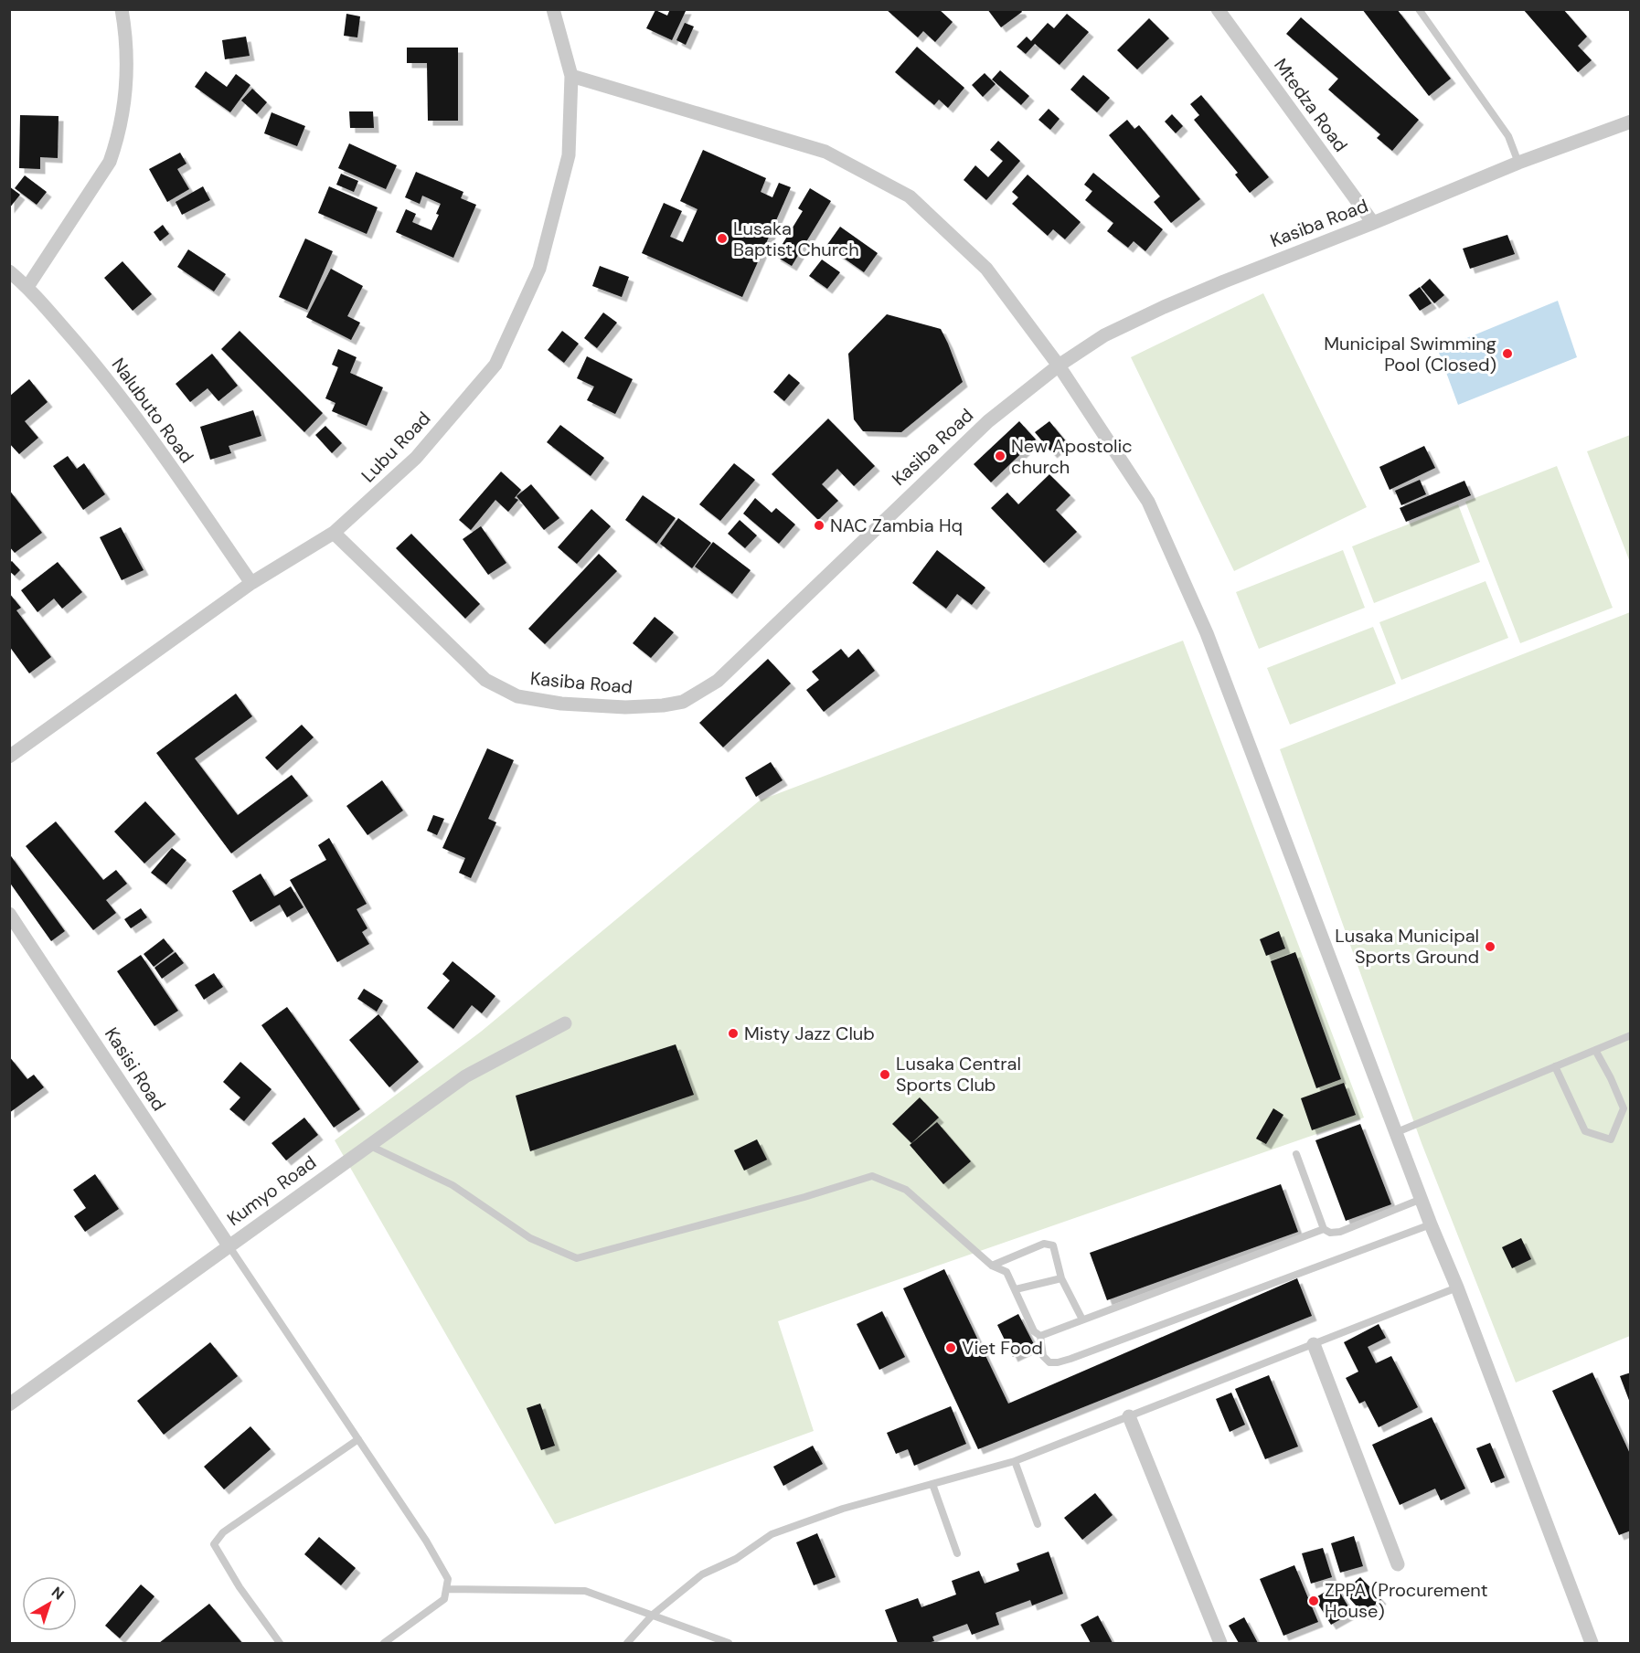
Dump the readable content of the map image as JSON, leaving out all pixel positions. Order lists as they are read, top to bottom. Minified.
{"streets":{"street":["Mtedza Road","Kasiba Road","Nalubuto Road","Lubu Road","Kasisi Road","Kumyo Road"]},"crossings":[["Mtedza Road","Kasiba Road"],["Kasiba Road","Lubu Road"],["Nalubuto Road","Lubu Road"],["Kasisi Road","Kumyo Road"]],"places":["Lusaka Baptist Church","Municipal Swimming Pool (Closed)","New Apostolic church","NAC Zambia Hq","Lusaka Municipal Sports Ground","Misty Jazz Club","Lusaka Central Sports Club","Viet Food","ZPPA (Procurement House)"],"north":"top right"}
